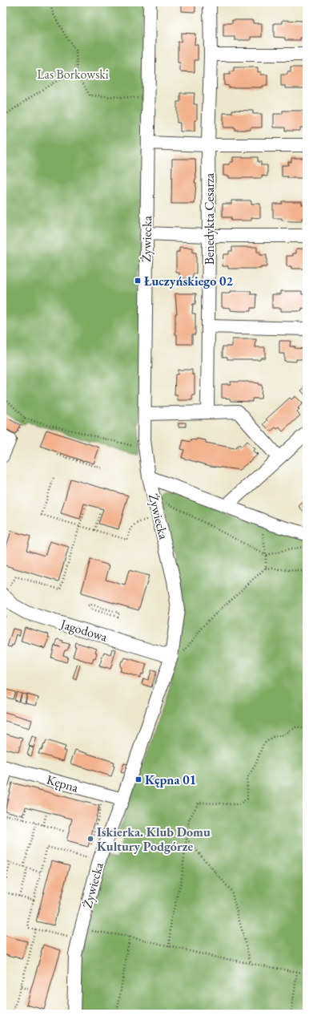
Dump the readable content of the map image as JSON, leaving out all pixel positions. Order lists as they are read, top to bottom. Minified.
{"streets":{"street":["Benedykta Cesarza","Żywiecka","Jagodowa","Kępna"]},"crossings":[["Żywiecka","Jagodowa"],["Żywiecka","Kępna"]],"parks":["Las Borkowski"],"places":{"transit":["Łuczyńskiego 02","Kępna 01"],"other":["Iskierka. Klub Domu Kultury Podgórze"]}}
